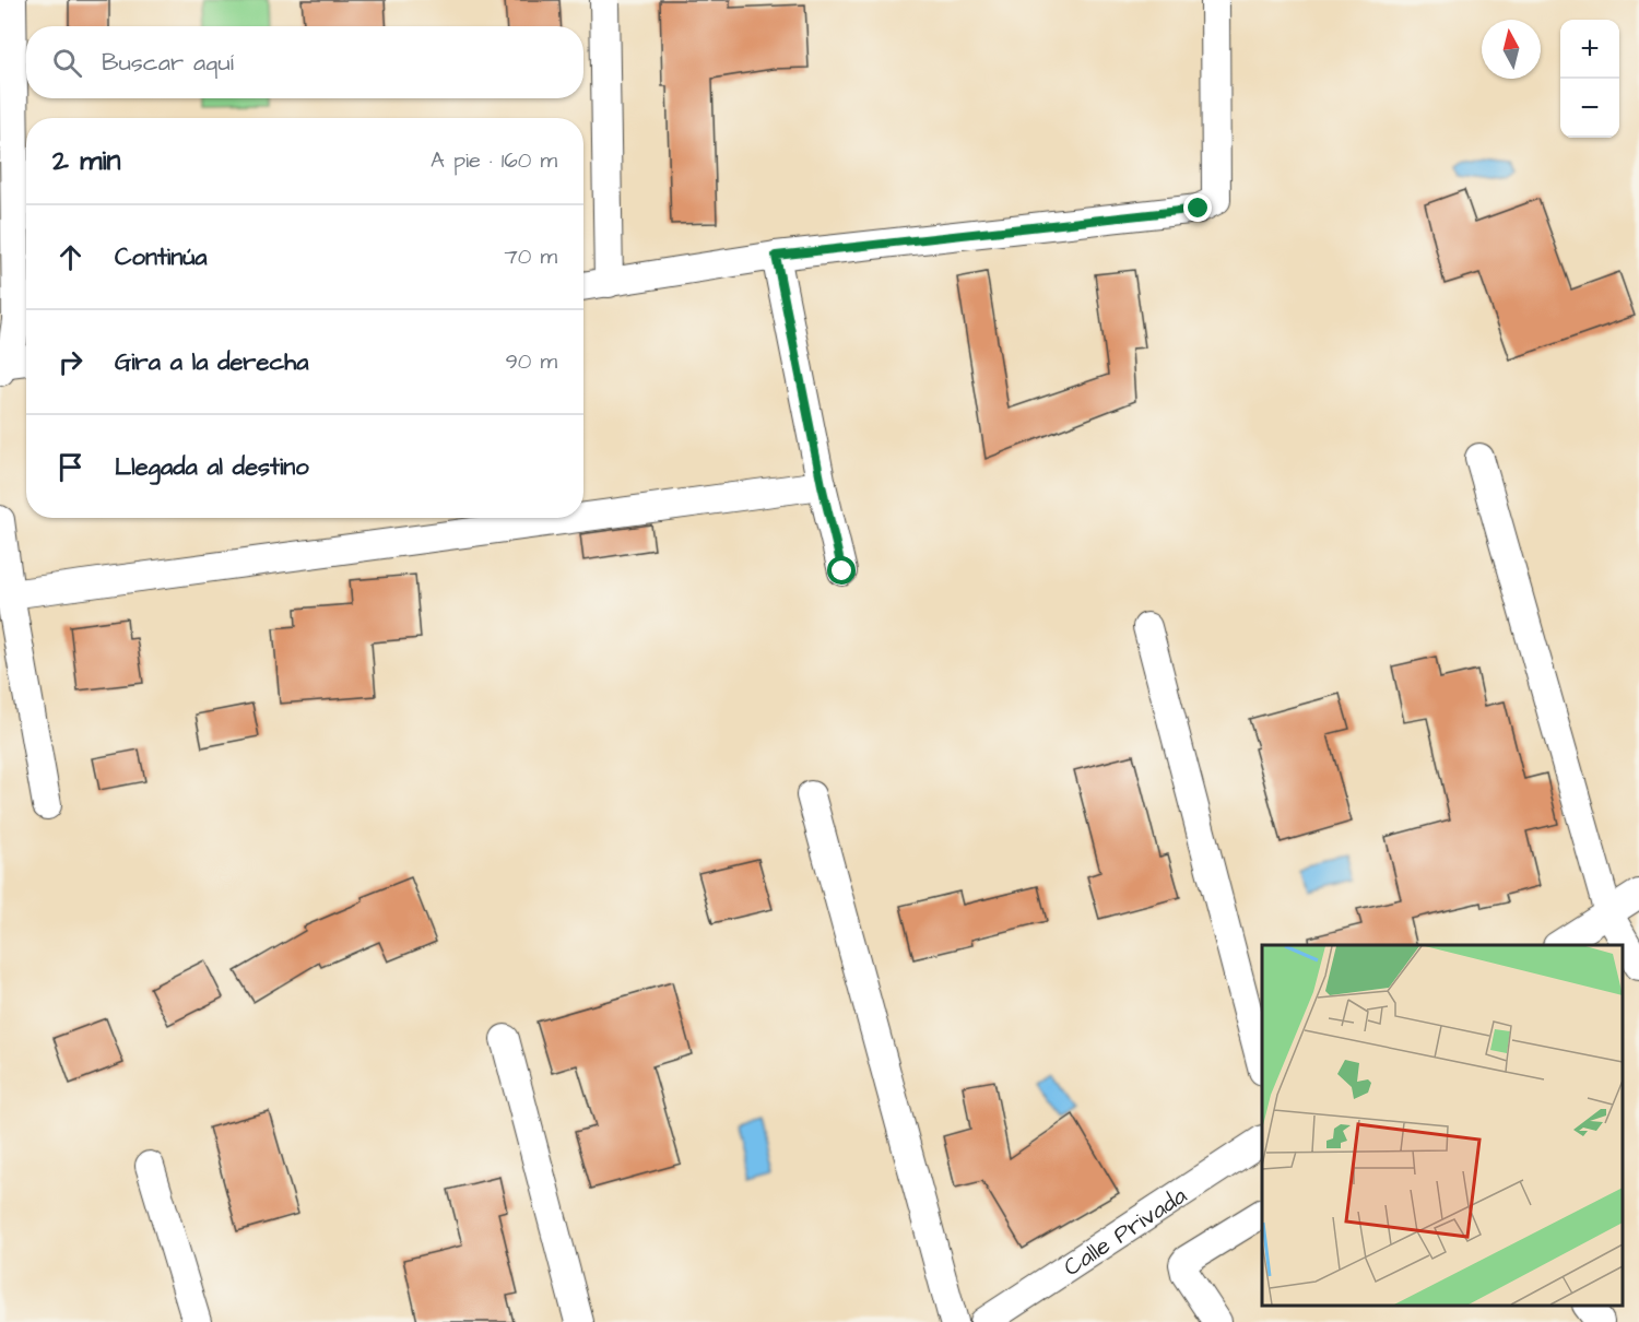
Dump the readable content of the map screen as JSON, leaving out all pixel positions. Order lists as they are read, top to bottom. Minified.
{"streets":{"street":["Calle Privada"]},"north":"top","page":{"map_buttons":["+","−"],"search":"Buscar aquí","heading":["2 min","A pie · 160 m"],"list":[["Continúa","70 m"],["Gira a la derecha","90 m"],"Llegada al destino"]}}
